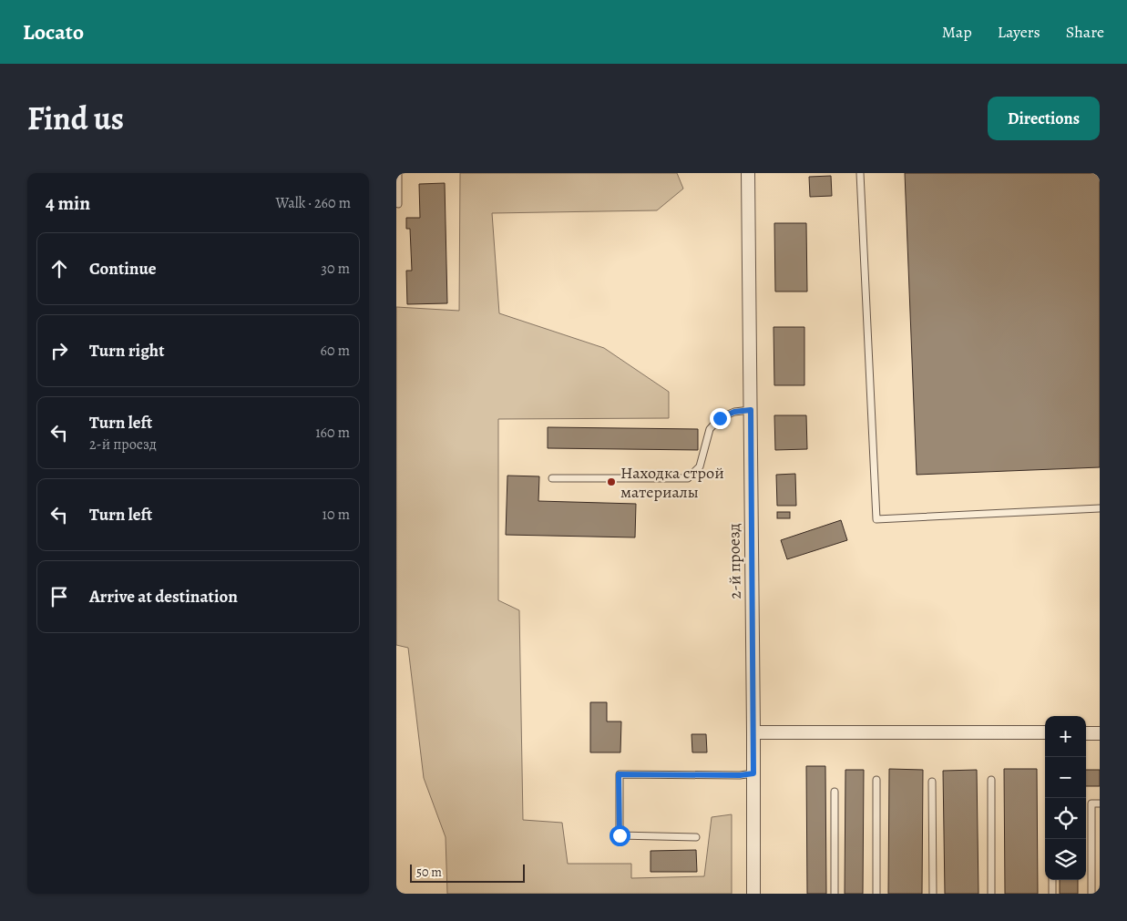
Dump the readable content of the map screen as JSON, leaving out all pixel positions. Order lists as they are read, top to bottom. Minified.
{"streets":{"street":["2-й проезд"]},"places":["Находка строй материалы"],"scale_bar":"50 m","page":{"header":"Locato","nav":["Map","Layers","Share"],"title":"Find us","buttons":"Directions","heading":["4 min","Walk · 260 m"],"list":[["Continue","30 m"],["Turn right","60 m"],["Turn left","2-й проезд","160 m"],["Turn left","10 m"],"Arrive at destination"],"map_buttons":["+","−"],"scale":"50 m"}}
